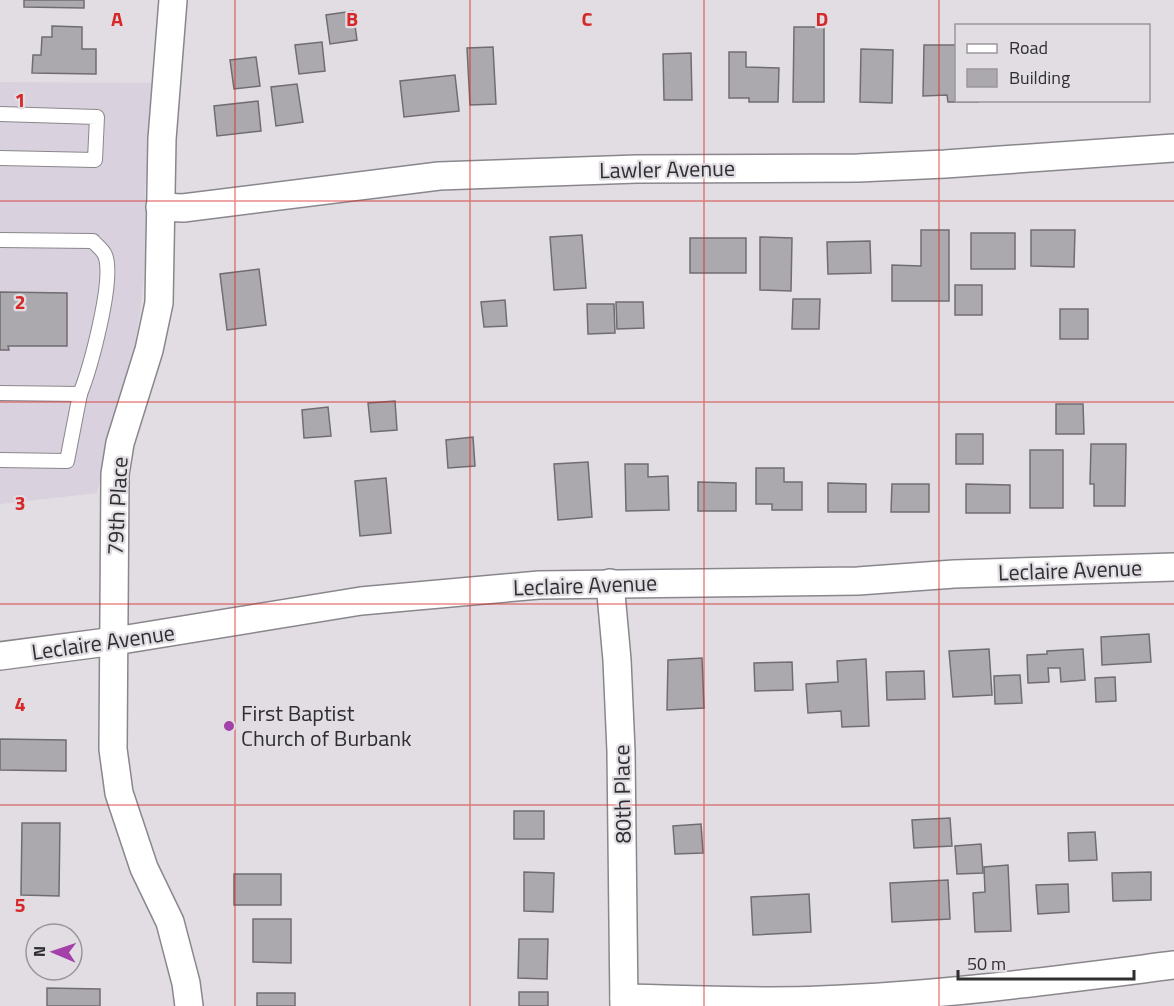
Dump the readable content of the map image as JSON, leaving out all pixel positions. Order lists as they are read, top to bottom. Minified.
{"streets":{"street":["Lawler Avenue","79th Place","Leclaire Avenue","80th Place"]},"crossings":[["Lawler Avenue","79th Place"],["79th Place","Leclaire Avenue"],["Leclaire Avenue","80th Place"]],"places":["First Baptist Church of Burbank"],"legend":["Road","Building"],"scale_bar":"50 m","north":"left","grid":{"columns":["A","B","C","D"],"rows":["1","2","3","4","5"]}}
